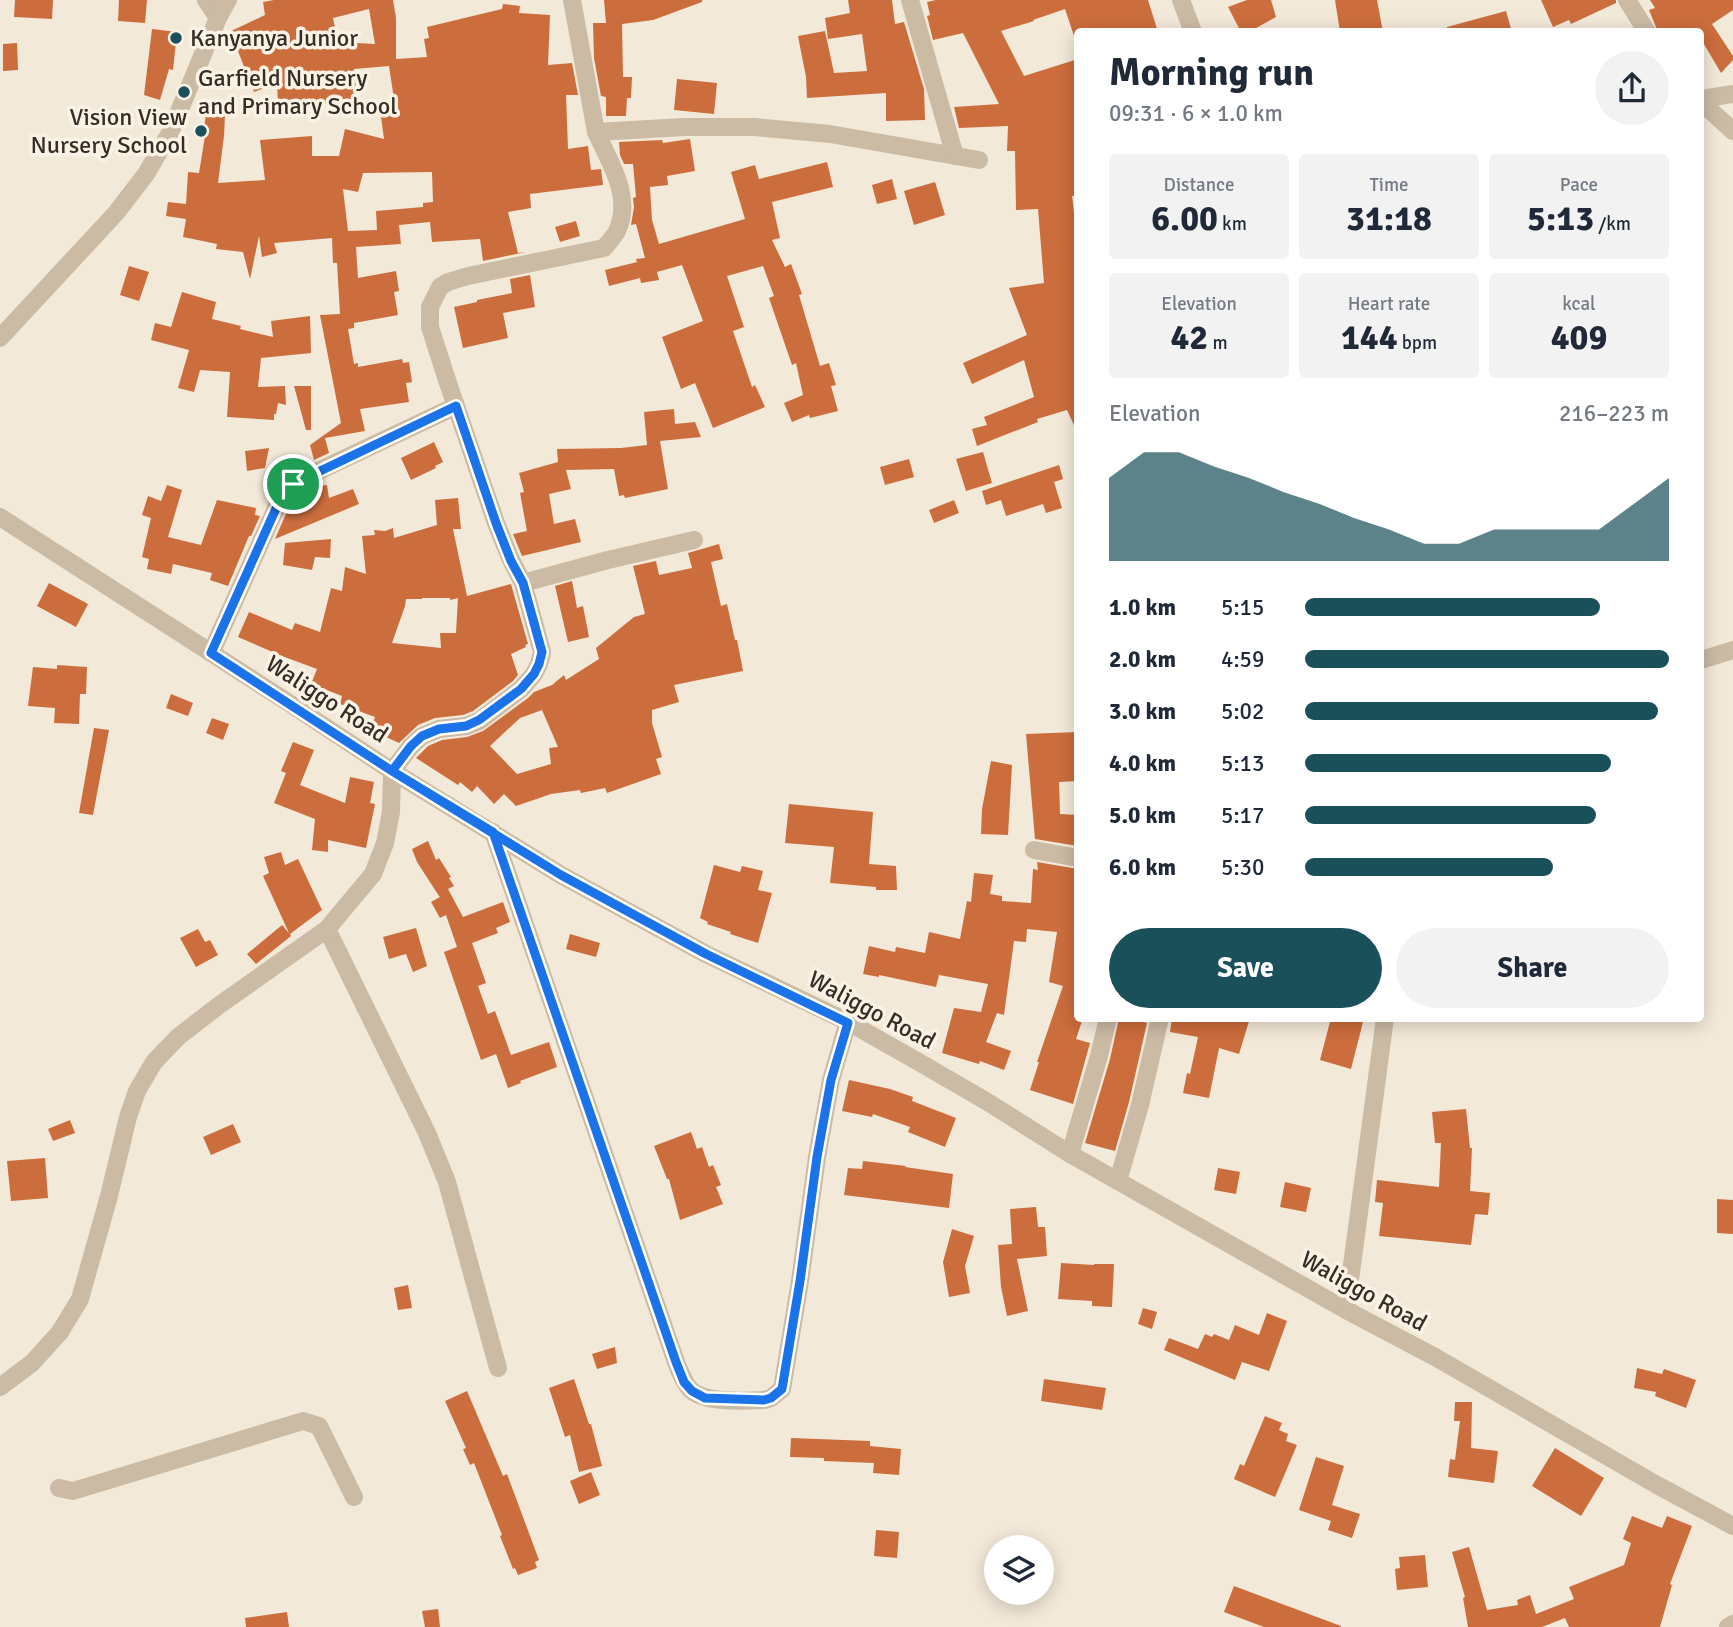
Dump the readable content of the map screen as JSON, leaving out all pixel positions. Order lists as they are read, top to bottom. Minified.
{"streets":{"street":["Waliggo Road"]},"places":["Kanyanya Junior","Garfield Nursery and Primary School","Vision View Nursery School"],"page":{"heading":["Morning run","09:31 · 6 × 1.0 km"],"stats":[["Distance","6.00 km"],["Time","31:18"],["Pace","5:13 /km"],["Elevation","42 m"],["Heart rate","144 bpm"],["kcal","409"]],"chart":["Elevation","216–223 m"],"list":[{"name":"1.0 km","note":"5:15"},{"name":"2.0 km","note":"4:59"},{"name":"3.0 km","note":"5:02"},{"name":"4.0 km","note":"5:13"},{"name":"5.0 km","note":"5:17"},{"name":"6.0 km","note":"5:30"}],"buttons":["Save","Share"]}}
